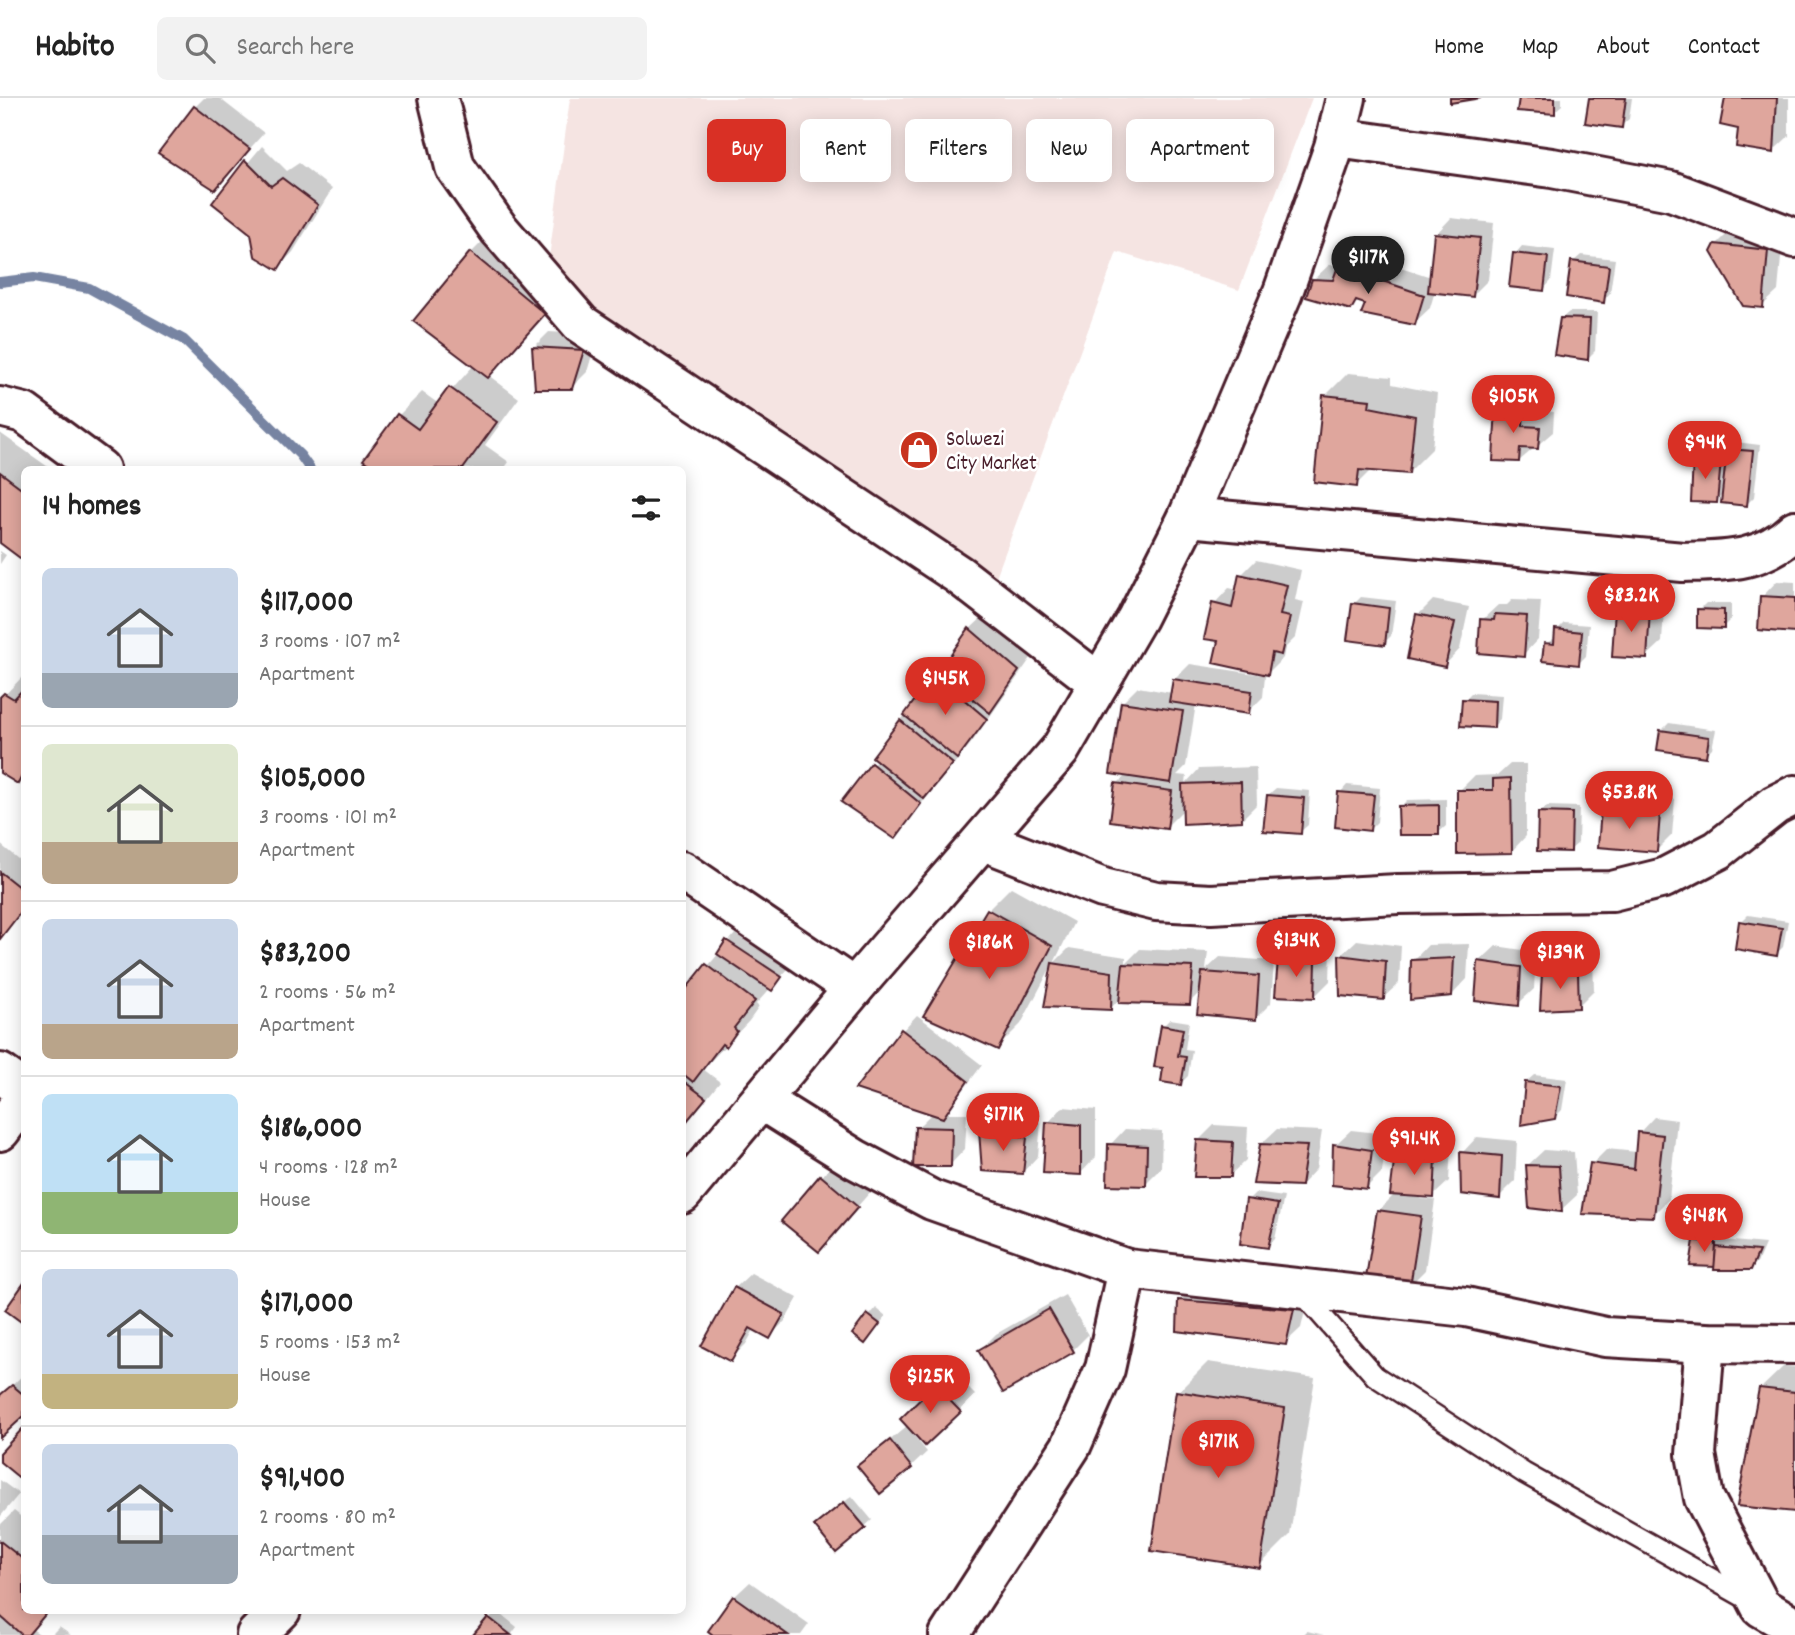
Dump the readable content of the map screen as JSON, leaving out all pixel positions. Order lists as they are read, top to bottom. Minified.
{"places":{"shop":["Solwezi City Market"]},"page":{"header":"Habito","search":"Search here","nav":["Home","Map","About","Contact"],"chip":["Buy","Rent","Filters","New","Apartment"],"price":["$117K","$105K","$94K","$83.2K","$145K","$53.8K","$134K","$186K","$139K","$171K","$91.4K","$148K","$125K","$171K"],"heading":"14 homes","list":[{"name":"$117,000","note":"3 rooms · 107 m² · Apartment"},{"name":"$105,000","note":"3 rooms · 101 m² · Apartment"},{"name":"$83,200","note":"2 rooms · 56 m² · Apartment"},{"name":"$186,000","note":"4 rooms · 128 m² · House"},{"name":"$171,000","note":"5 rooms · 153 m² · House"},{"name":"$91,400","note":"2 rooms · 80 m² · Apartment"}]}}
